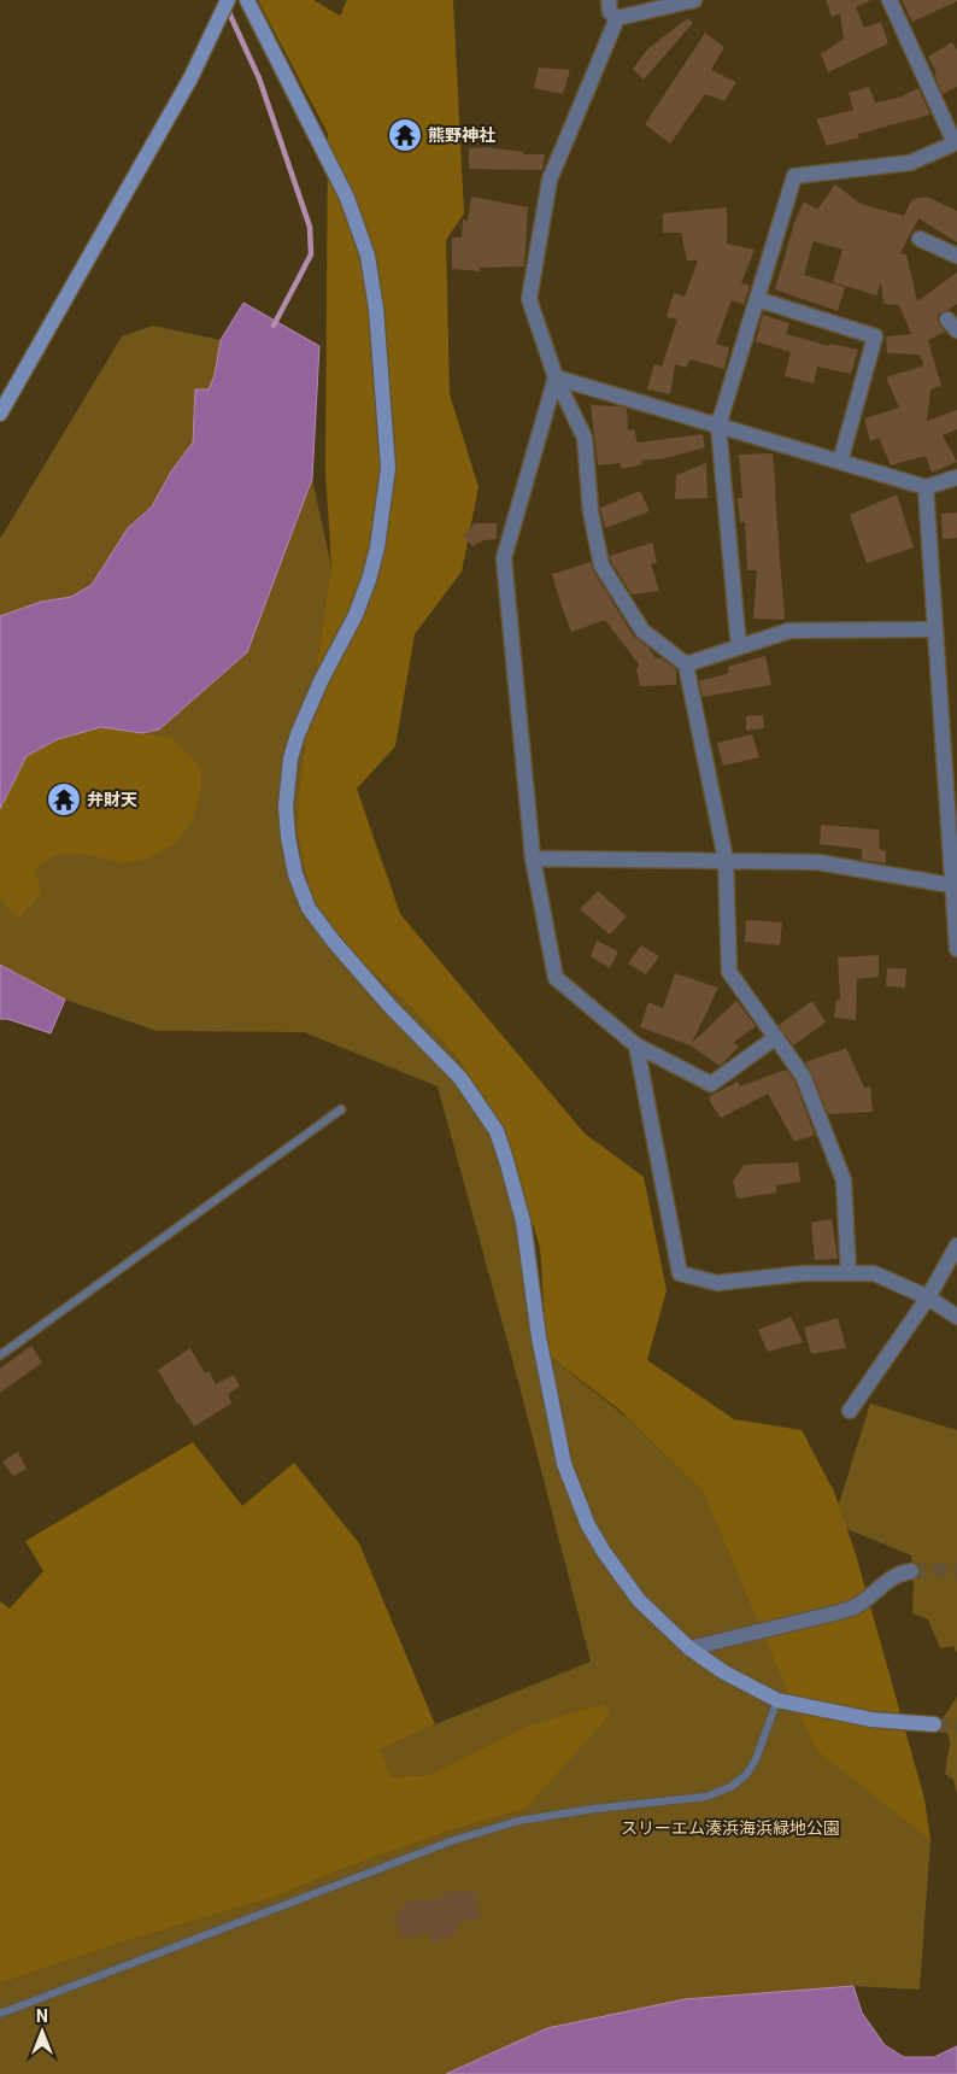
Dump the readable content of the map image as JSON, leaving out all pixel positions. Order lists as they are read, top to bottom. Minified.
{"parks":["スリーエム湊浜海浜緑地公園"],"places":{"temple":["熊野神社","弁財天"]},"north":"top"}
